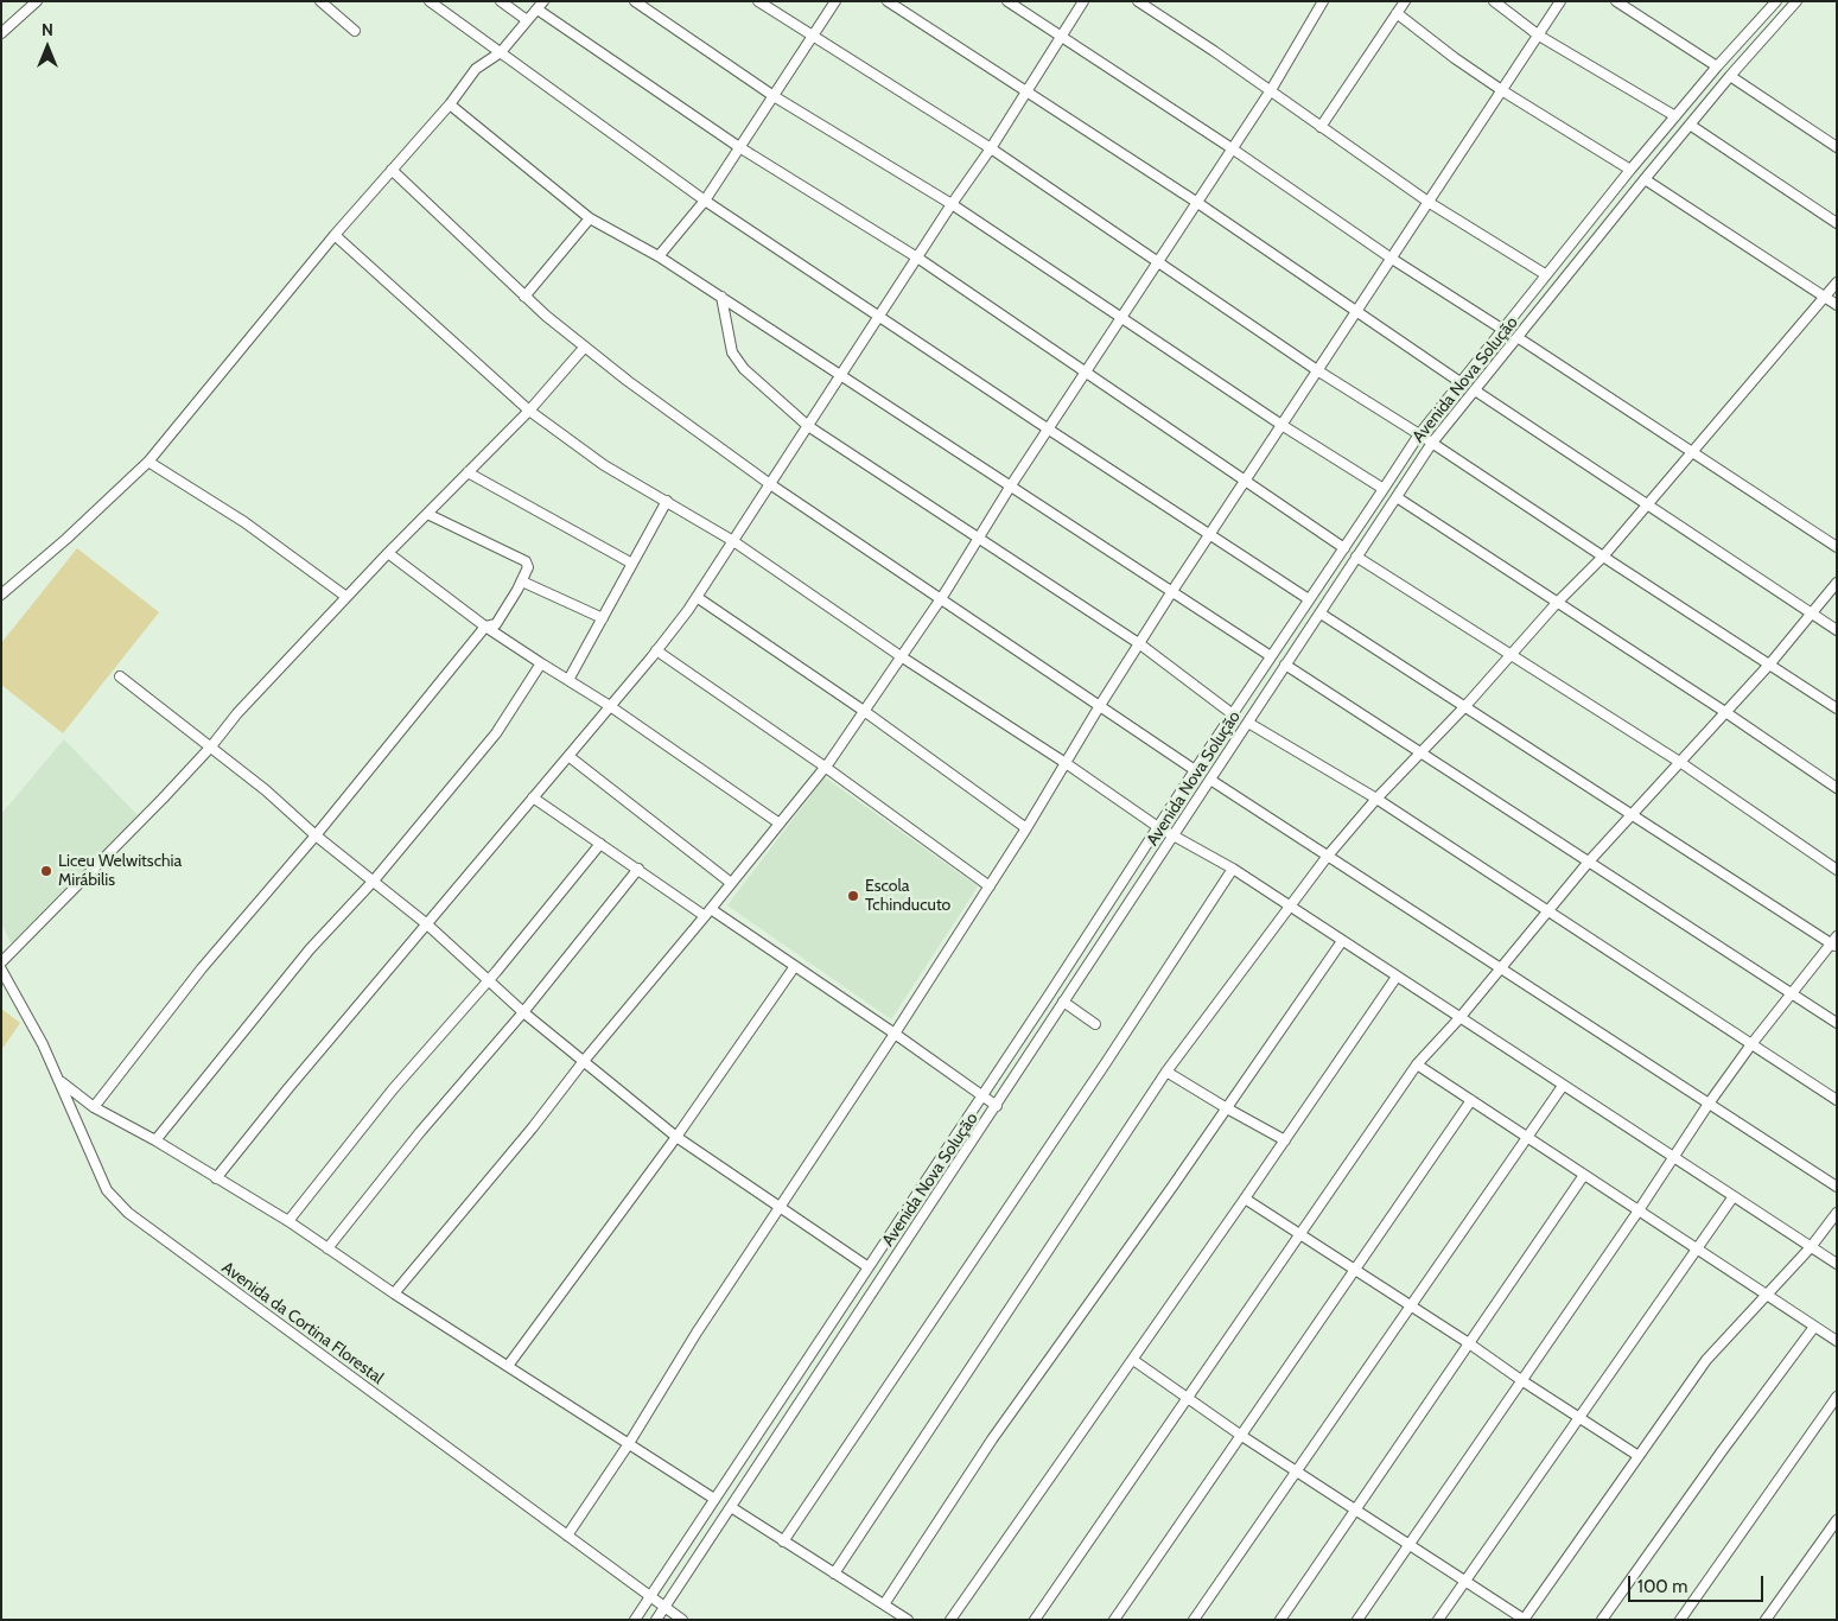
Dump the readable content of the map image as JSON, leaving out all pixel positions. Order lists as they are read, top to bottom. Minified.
{"streets":{"street":["Avenida Nova Solução","Avenida da Cortina Florestal"]},"crossings":[["Avenida Nova Solução","Avenida da Cortina Florestal"]],"places":["Liceu Welwitschia Mirábilis","Escola Tchinducuto"],"scale_bar":"100 m","north":"top"}
